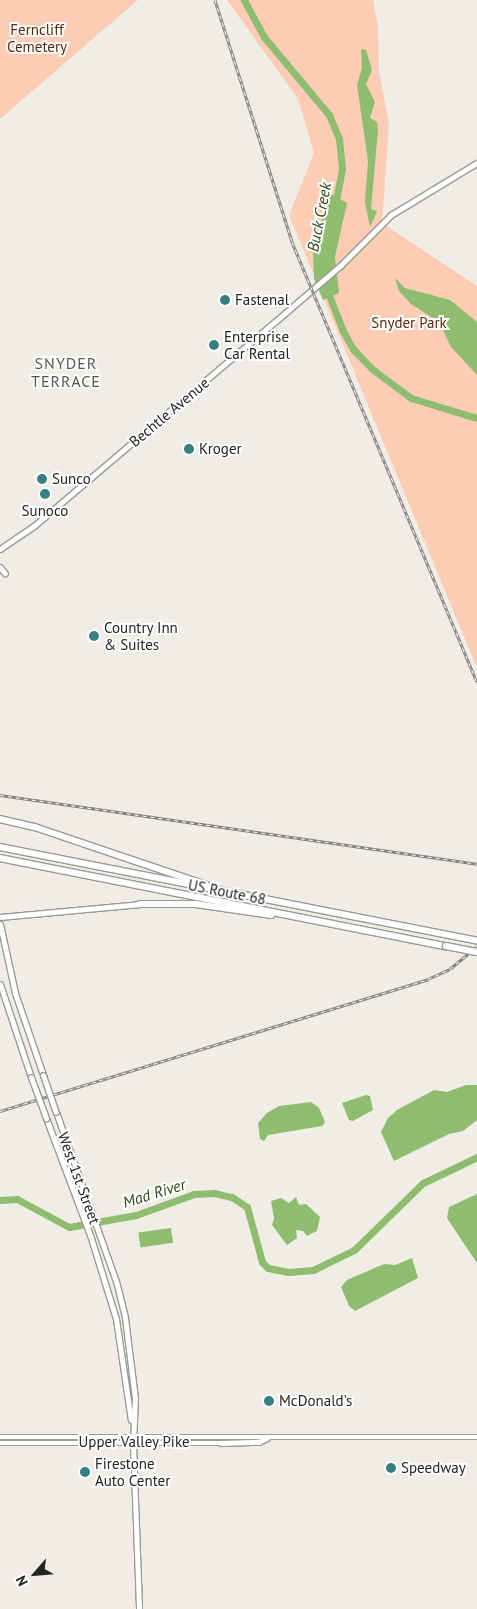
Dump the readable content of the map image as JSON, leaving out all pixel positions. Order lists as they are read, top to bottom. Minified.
{"streets":{"highway":["US Route 68"],"main road":["West 1st Street"],"street":["Bechtle Avenue","Upper Valley Pike"]},"crossings":[["West 1st Street","Upper Valley Pike"]],"districts":["SNYDER TERRACE"],"water":["Buck Creek","Mad River"],"parks":["Ferncliff Cemetery","Snyder Park"],"places":["Fastenal","Enterprise Car Rental","Kroger","Sunco","Sunoco","Country Inn & Suites","McDonald's","Speedway","Firestone Auto Center"],"north":"bottom left"}
